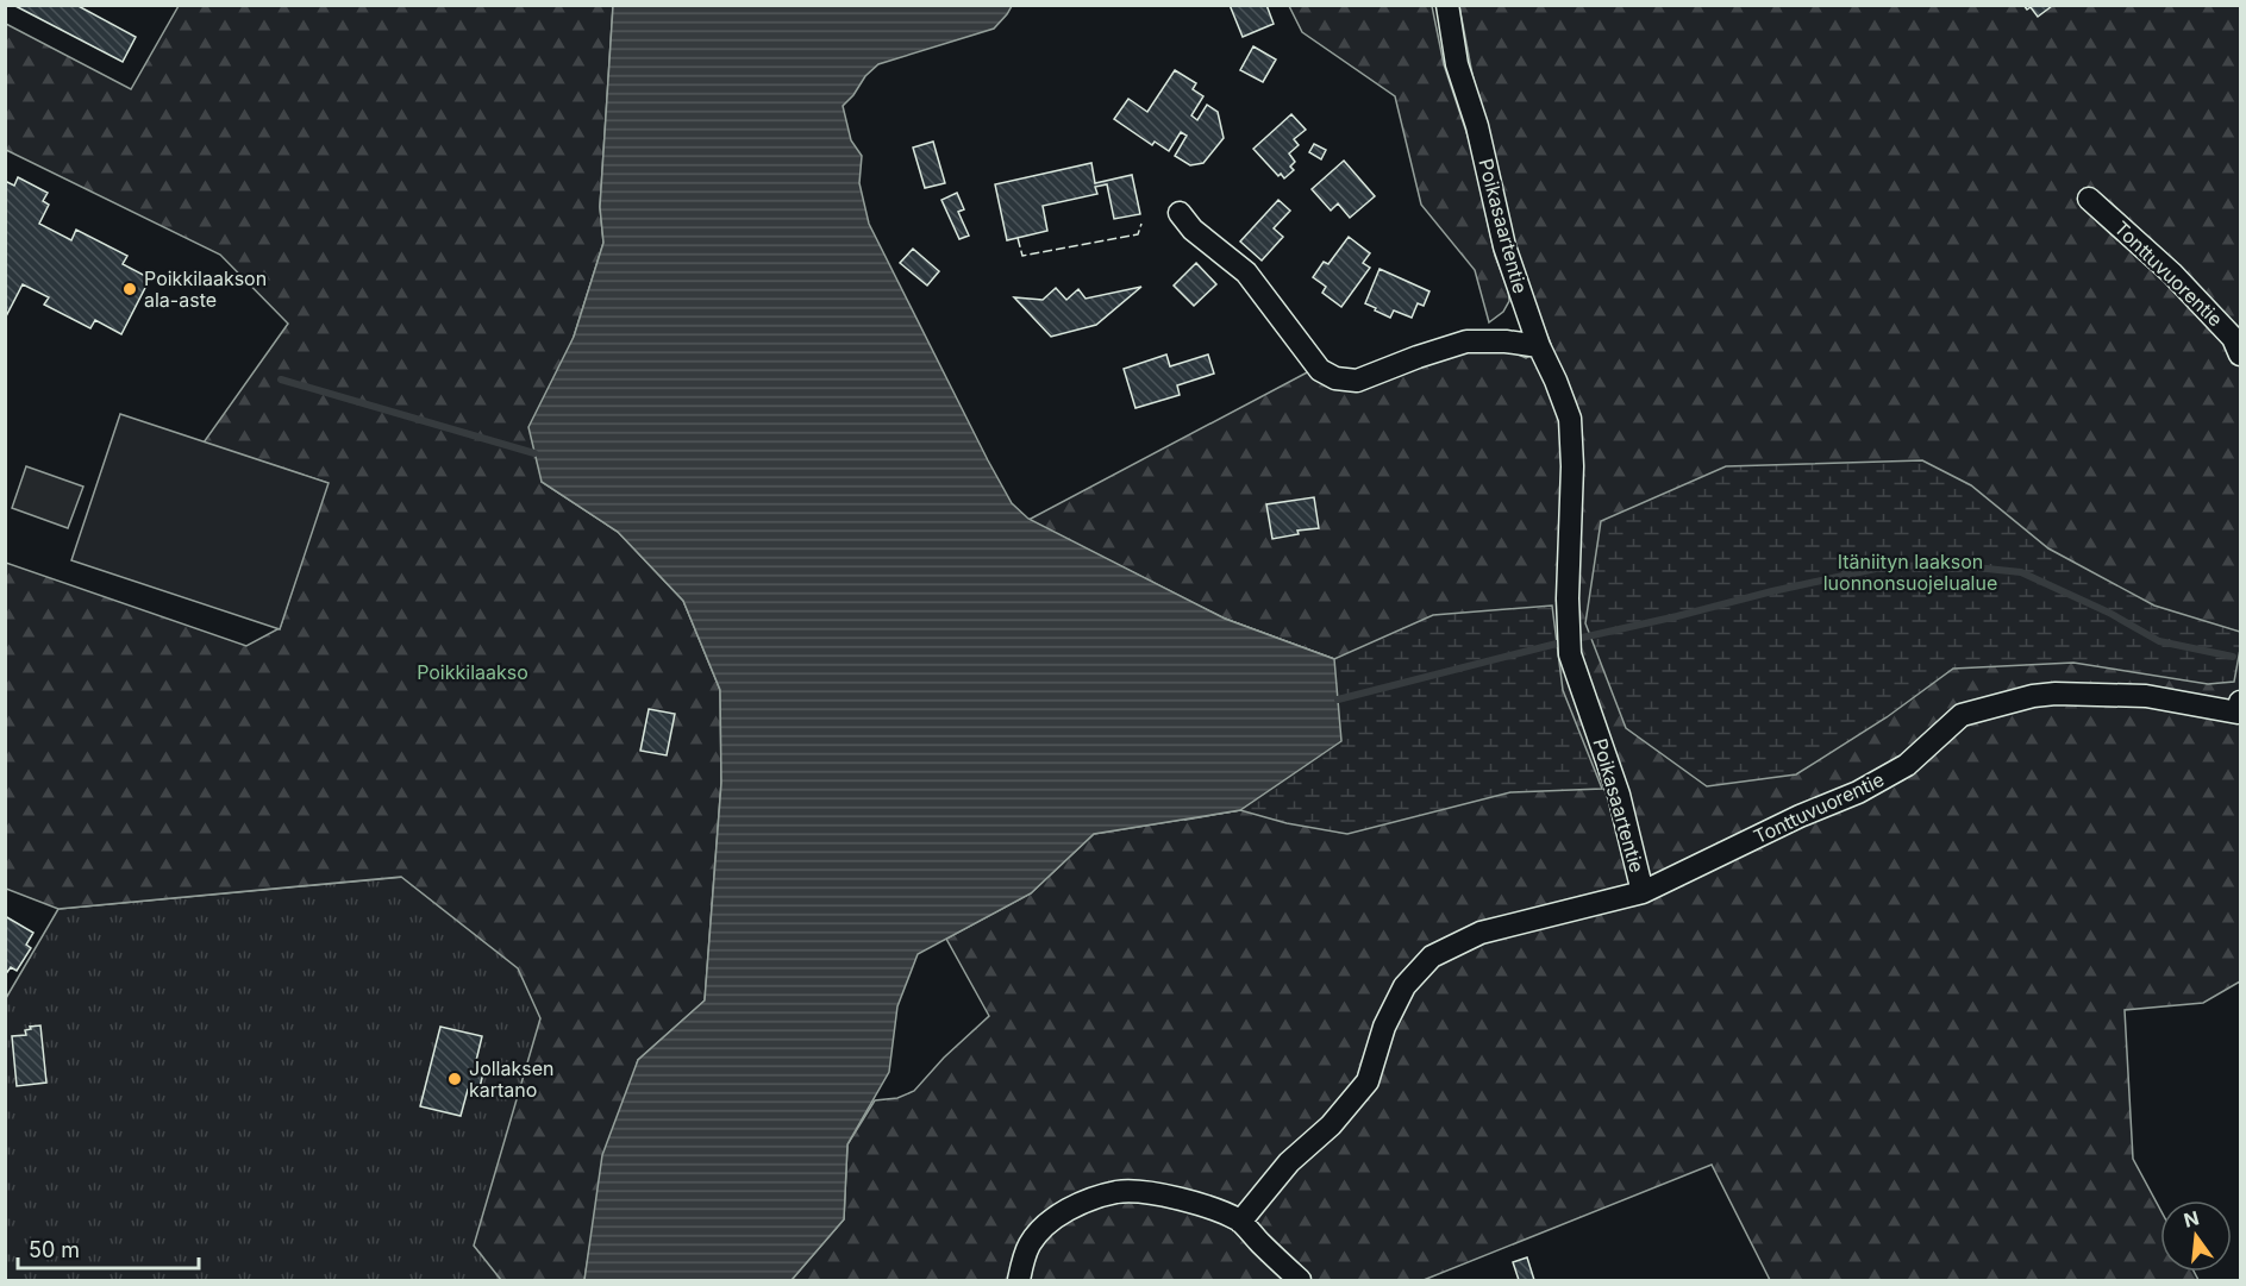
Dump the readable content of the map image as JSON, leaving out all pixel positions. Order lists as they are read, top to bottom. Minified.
{"streets":{"street":["Poikasaartentie","Tonttuvuorentie"]},"crossings":[["Poikasaartentie","Tonttuvuorentie"]],"parks":["Itäniityn laakson luonnonsuojelualue","Poikkilaakso"],"places":["Poikkilaakson ala-aste","Jollaksen kartano"],"scale_bar":"50 m","north":"top"}
